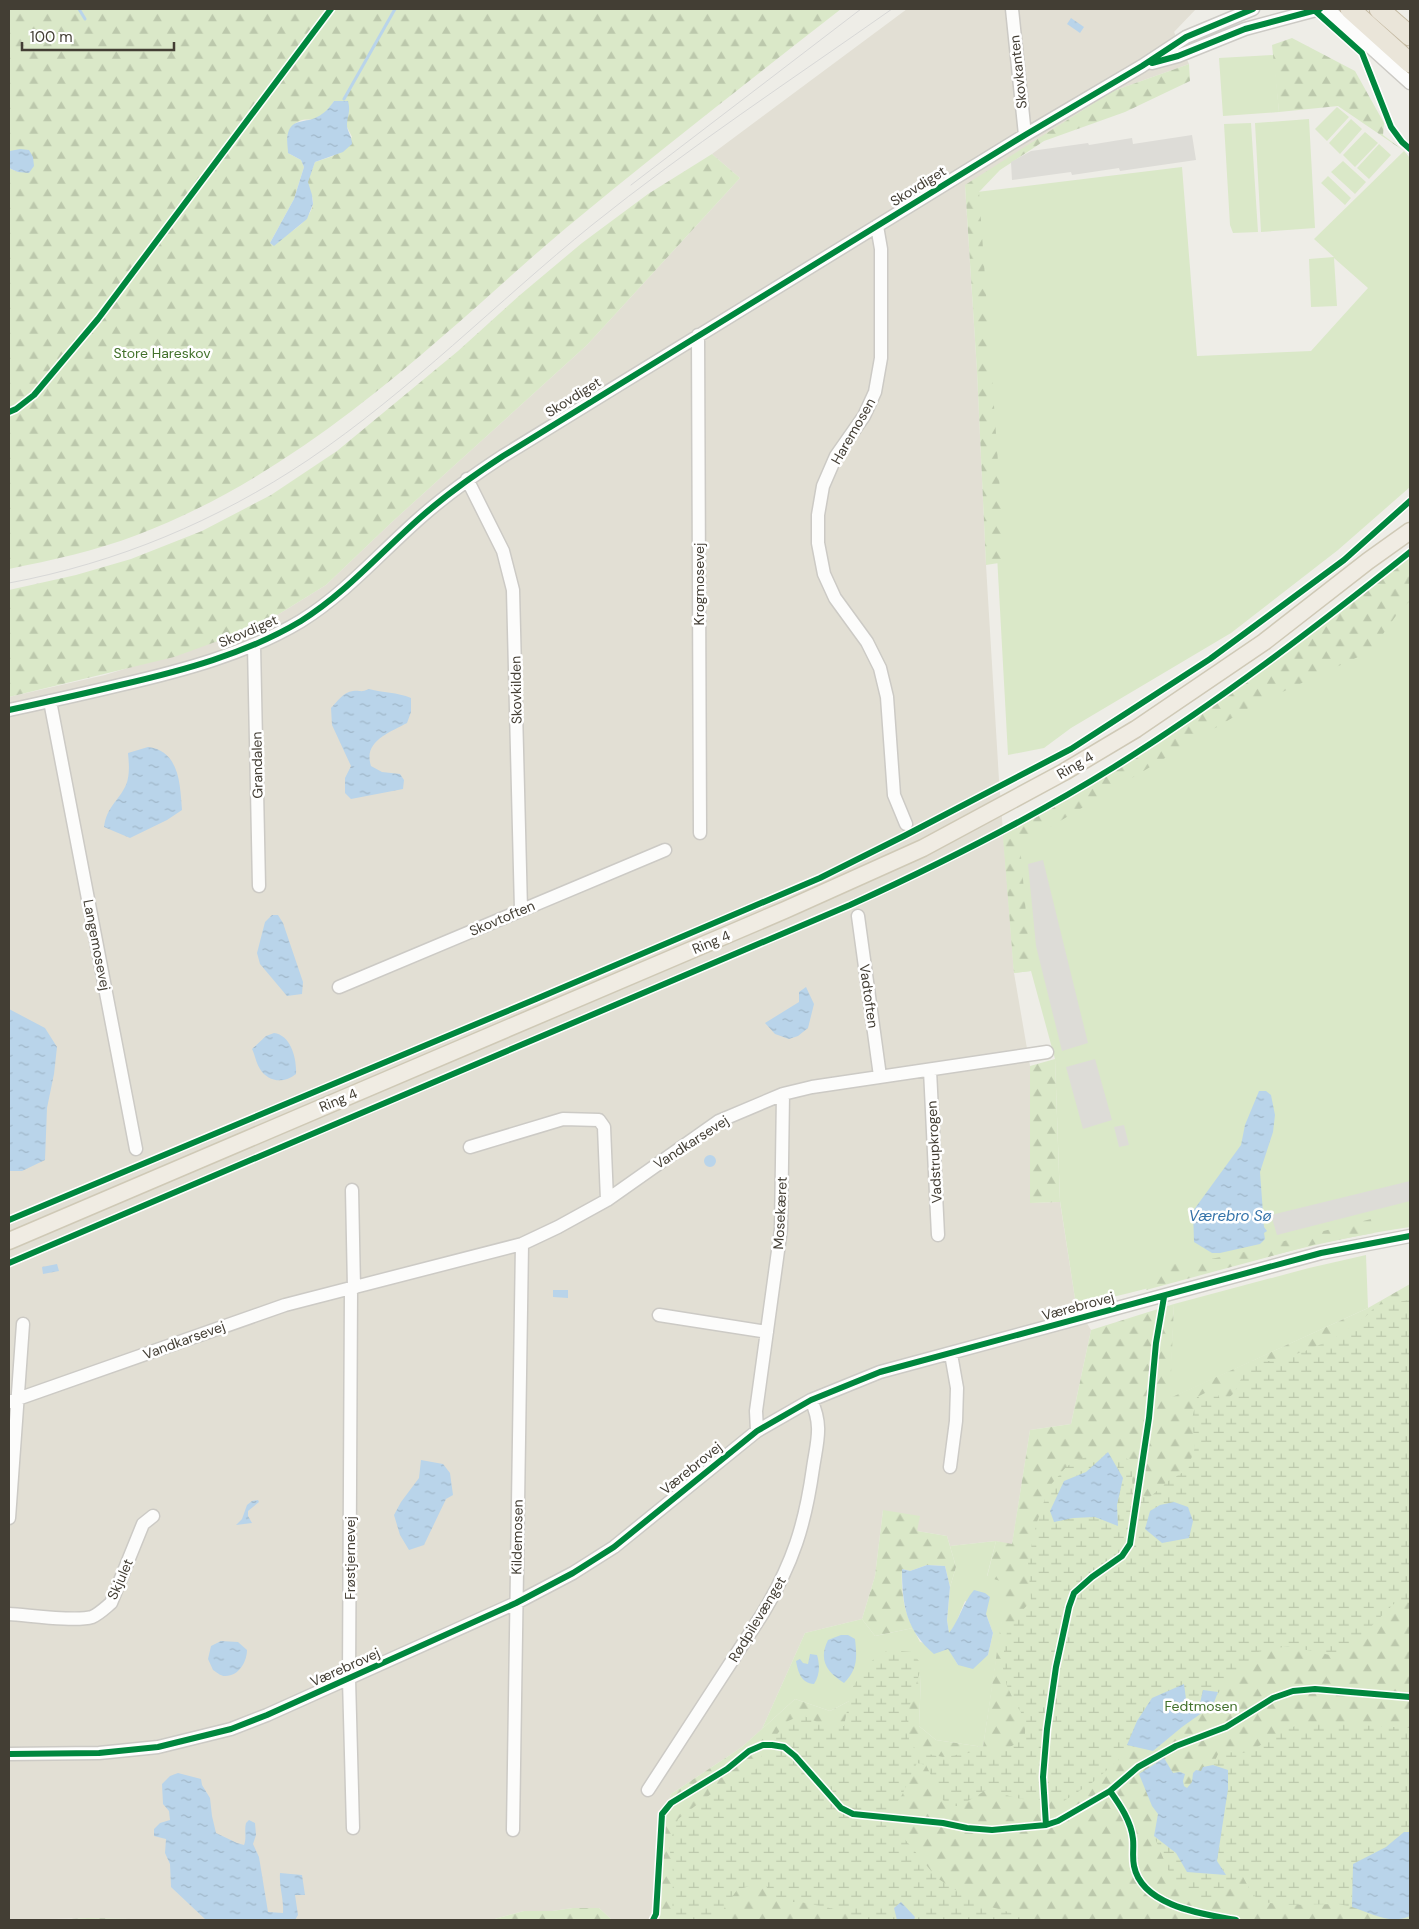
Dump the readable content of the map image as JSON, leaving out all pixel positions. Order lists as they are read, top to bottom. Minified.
{"streets":{"main road":["Ring 4"],"street":["Skovkanten","Skovdiget","Haremosen","Krogmosevej","Skovkilden","Grandalen","Skovtoften","Langemosevej","Vadtoften","Vandkarsevej","Vadstrupkrogen","Mosekæret","Værebrovej","Kildemosen","Frøstjernevej","Skjulet","Rødpilevænget"]},"crossings":[["Skovkanten","Skovdiget"],["Skovdiget","Haremosen"],["Skovdiget","Krogmosevej"],["Skovdiget","Skovkilden"],["Skovdiget","Grandalen"],["Skovdiget","Langemosevej"],["Skovkilden","Skovtoften"],["Vadtoften","Vandkarsevej"],["Vandkarsevej","Vadstrupkrogen"],["Vandkarsevej","Mosekæret"],["Vandkarsevej","Kildemosen"],["Vandkarsevej","Frøstjernevej"],["Mosekæret","Værebrovej"],["Værebrovej","Kildemosen"],["Værebrovej","Frøstjernevej"],["Værebrovej","Rødpilevænget"]],"water":["Værebro Sø"],"parks":["Store Hareskov","Fedtmosen"],"scale_bar":"100 m"}
